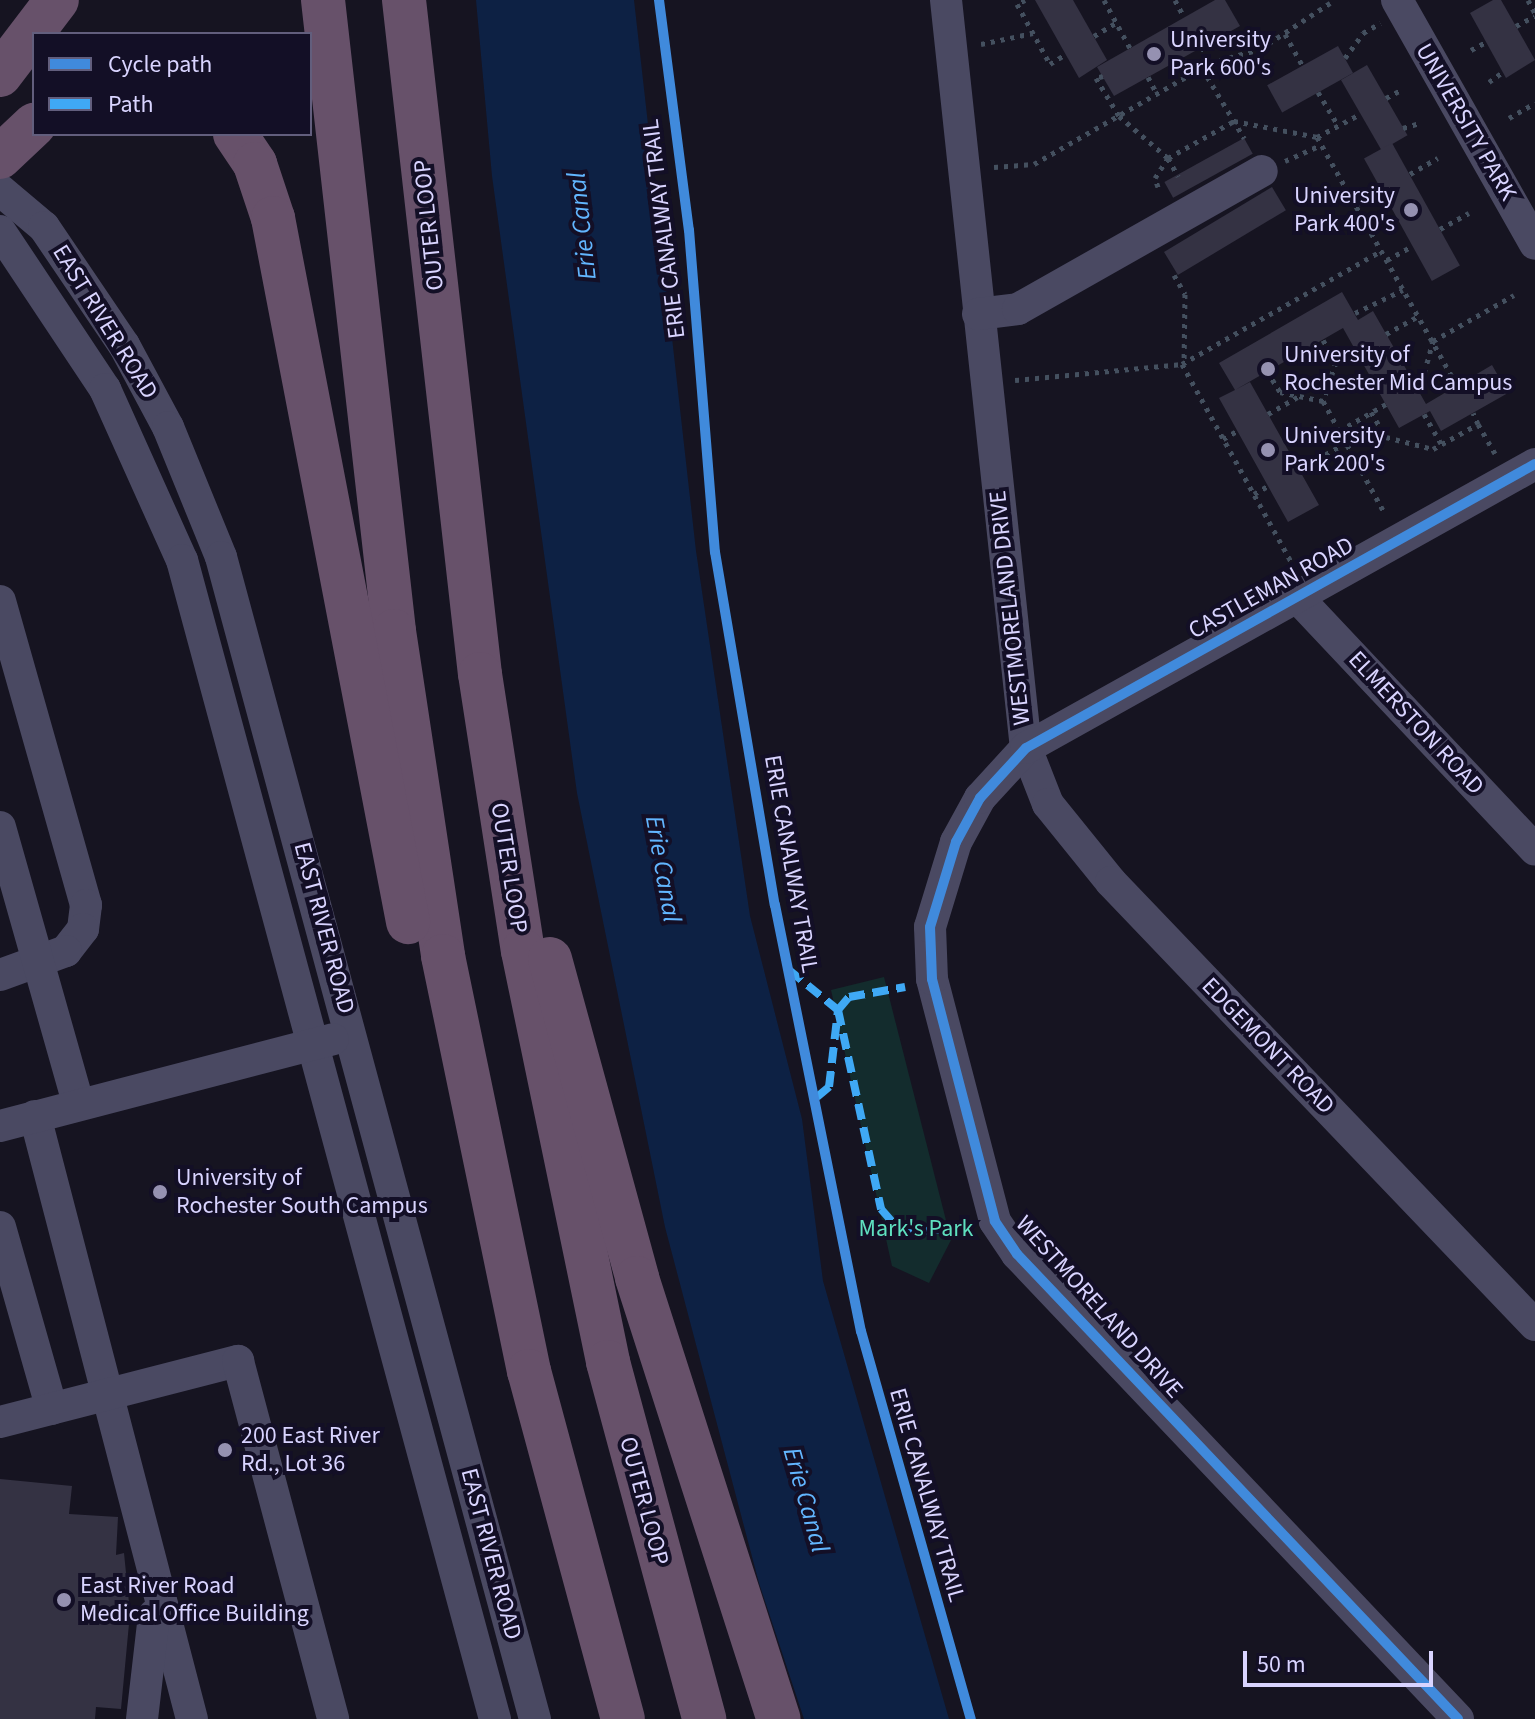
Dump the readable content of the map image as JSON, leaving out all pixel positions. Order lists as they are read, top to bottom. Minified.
{"streets":{"highway":["OUTER LOOP"],"street":["UNIVERSITY PARK","EAST RIVER ROAD","CASTLEMAN ROAD","WESTMORELAND DRIVE","ELMERSTON ROAD","EDGEMONT ROAD"],"cycle path":["ERIE CANALWAY TRAIL"]},"crossings":[["CASTLEMAN ROAD","WESTMORELAND DRIVE"],["CASTLEMAN ROAD","ELMERSTON ROAD"],["CASTLEMAN ROAD","EDGEMONT ROAD"],["WESTMORELAND DRIVE","EDGEMONT ROAD"]],"water":["Erie Canal"],"parks":["Mark's Park"],"places":["University Park 600's","University Park 400's","University of Rochester Mid Campus","University Park 200's","University of Rochester South Campus","200 East River Rd., Lot 36","East River Road Medical Office Building"],"legend":["Cycle path","Path"],"scale_bar":"50 m"}
